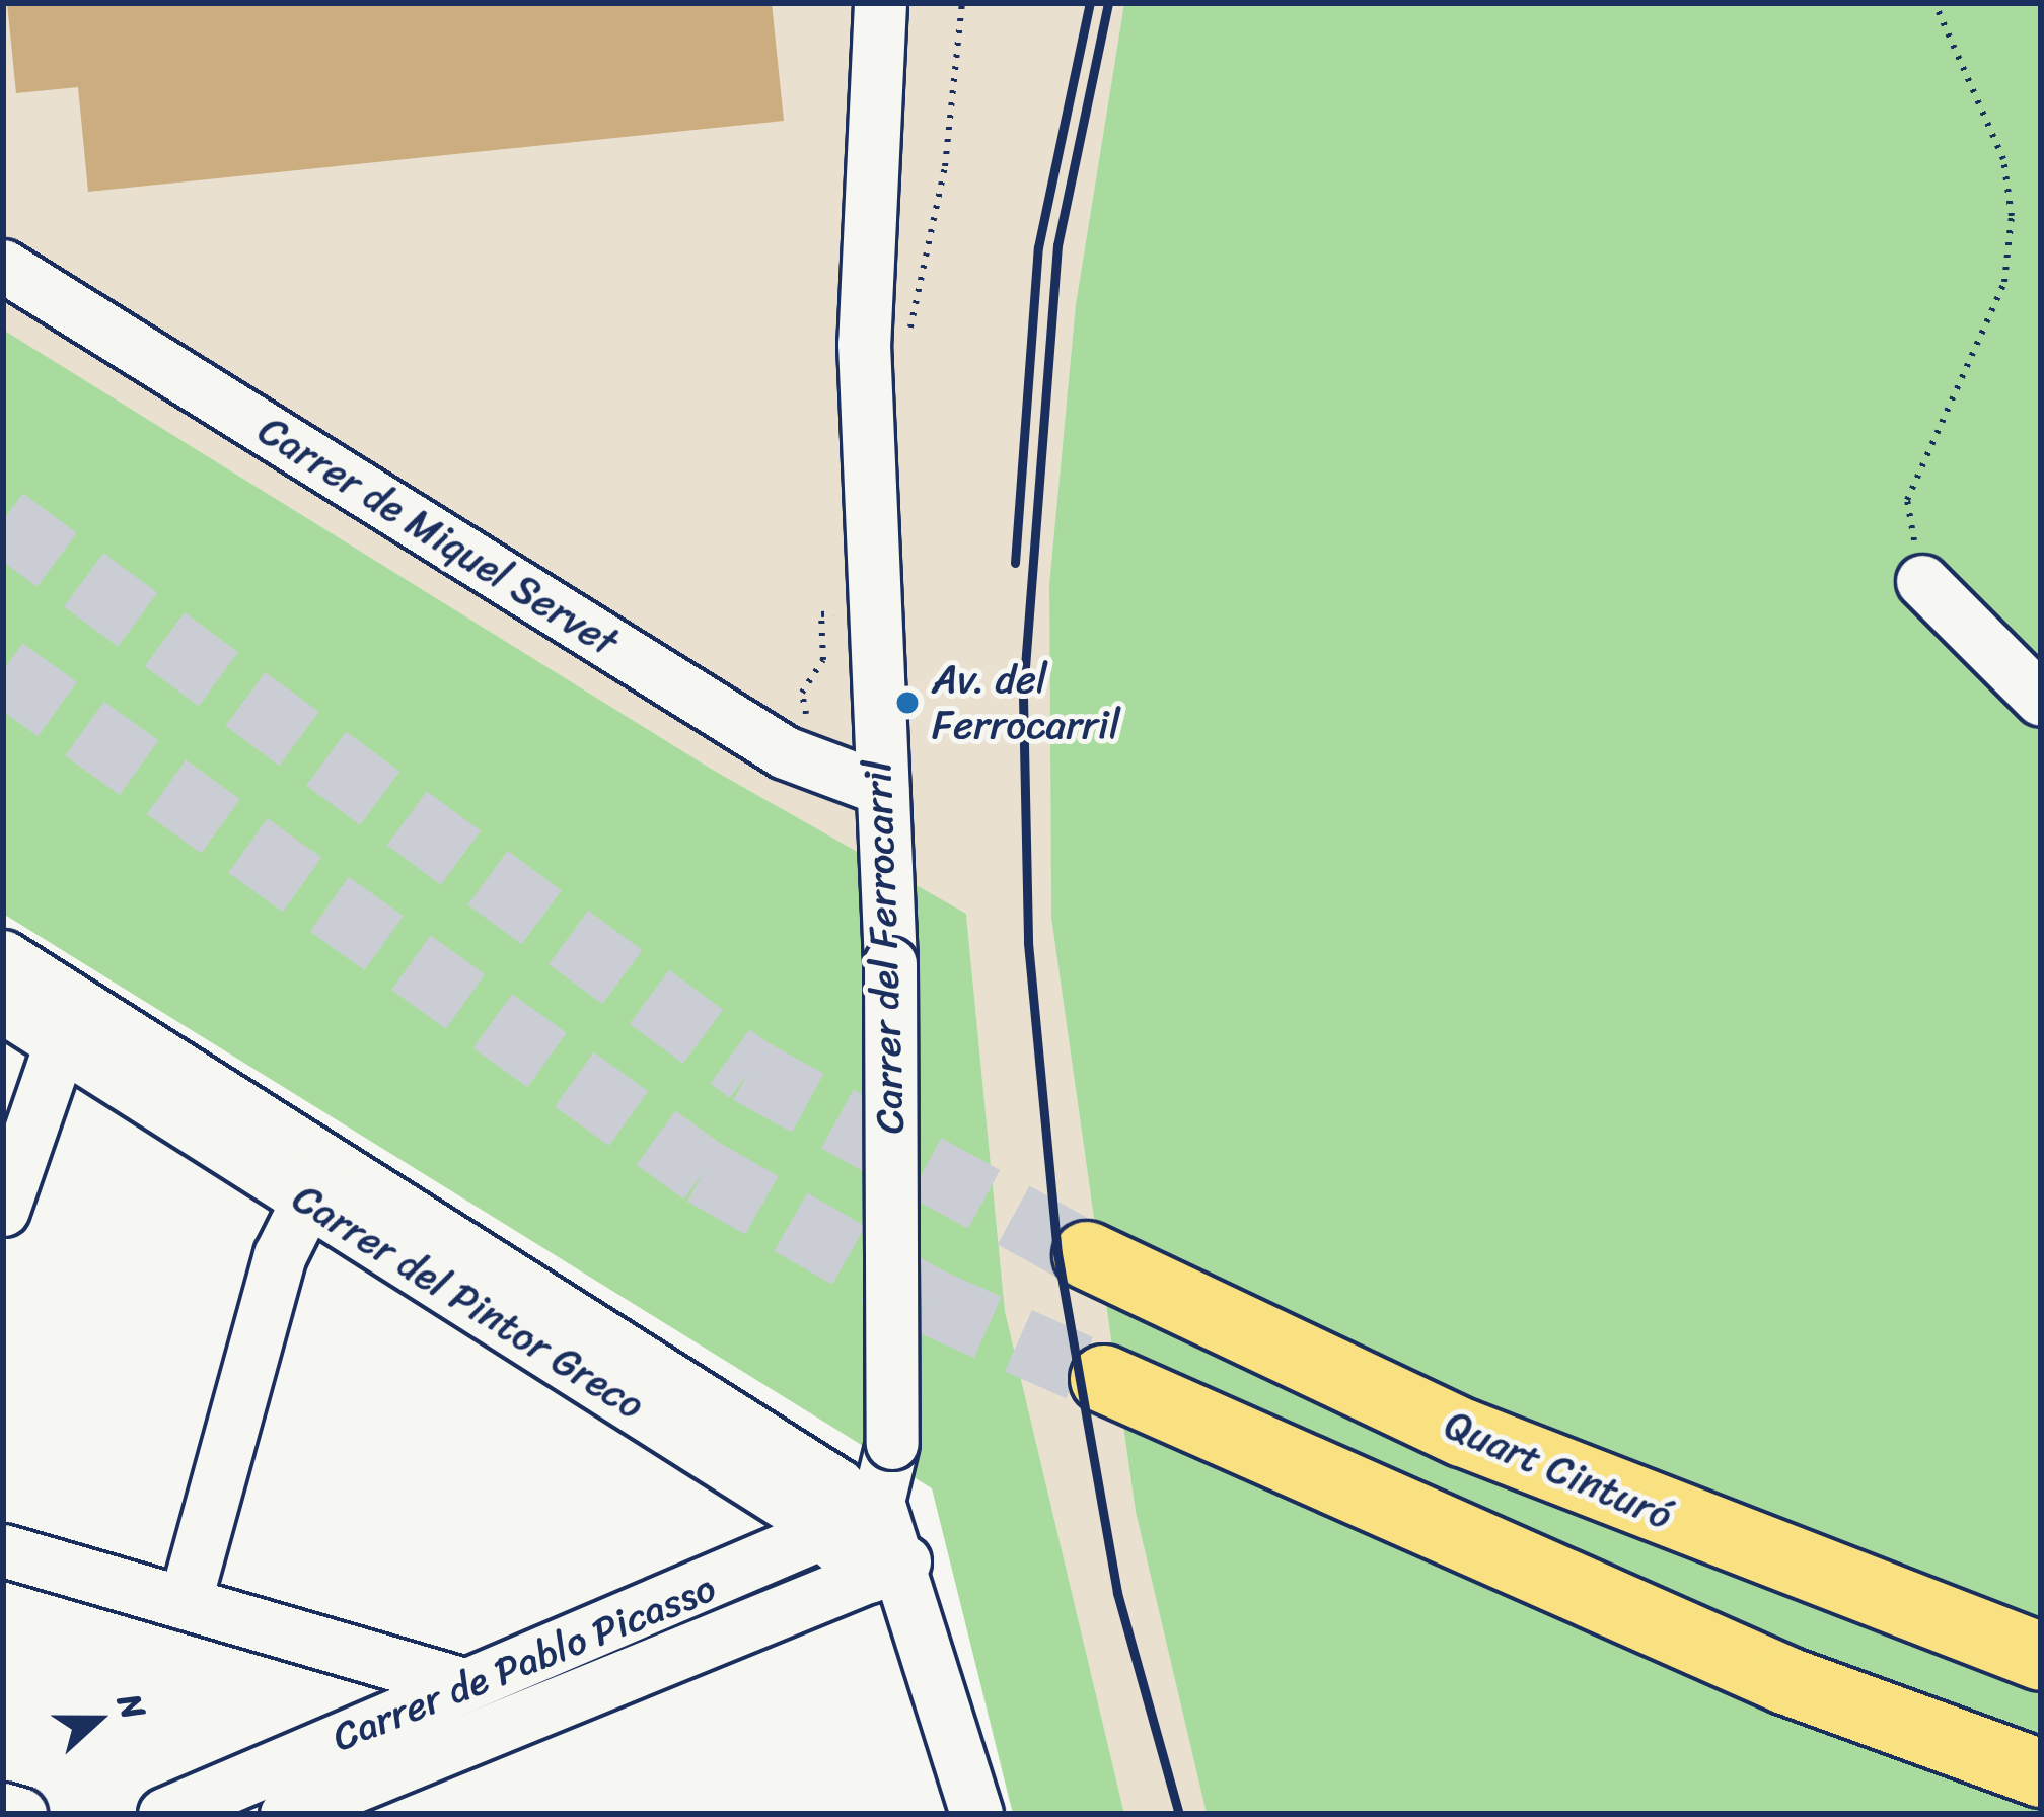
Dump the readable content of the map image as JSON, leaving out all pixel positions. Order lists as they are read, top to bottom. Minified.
{"streets":{"highway":["Quart Cinturó"],"street":["Carrer de Miquel Servet","Carrer del Ferrocarril","Carrer del Pintor Greco","Carrer de Pablo Picasso"]},"crossings":[["Carrer de Miquel Servet","Carrer del Ferrocarril"],["Carrer del Ferrocarril","Carrer del Pintor Greco"],["Carrer del Ferrocarril","Carrer de Pablo Picasso"],["Carrer del Pintor Greco","Carrer de Pablo Picasso"]],"places":["Av. del Ferrocarril"],"north":"right"}
